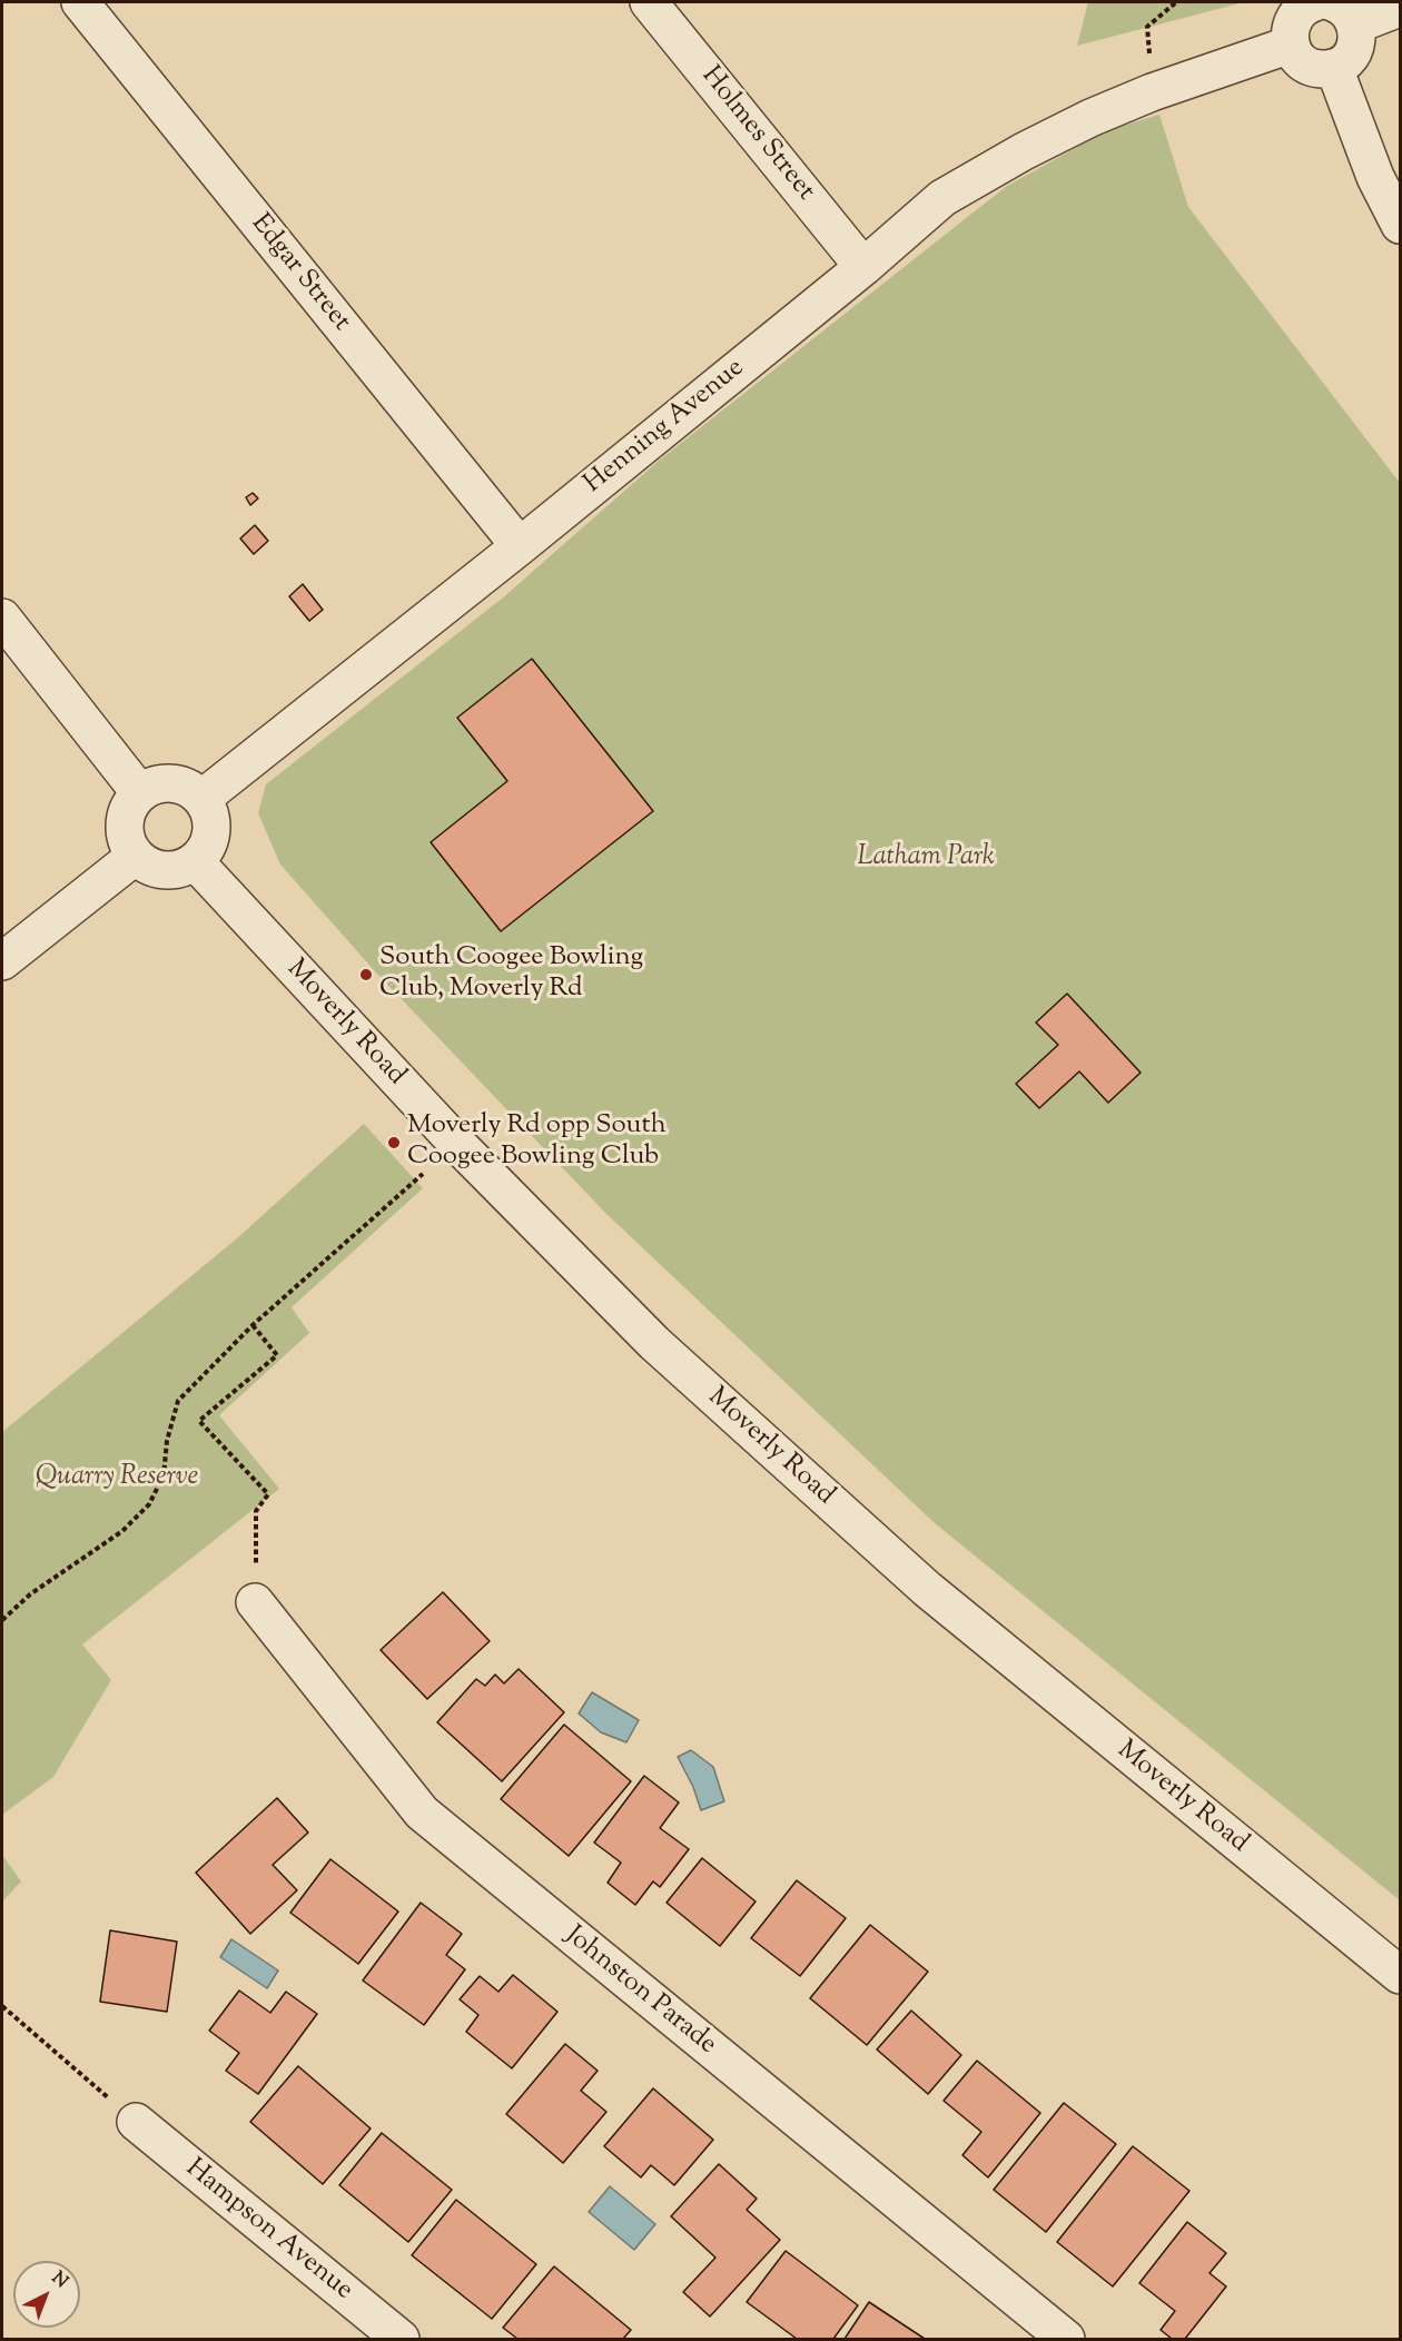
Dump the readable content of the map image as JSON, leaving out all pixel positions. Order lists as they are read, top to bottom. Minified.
{"streets":{"street":["Holmes Street","Edgar Street","Henning Avenue","Moverly Road","Johnston Parade","Hampson Avenue"]},"crossings":[["Holmes Street","Henning Avenue"],["Edgar Street","Henning Avenue"],["Henning Avenue","Moverly Road"]],"parks":["Latham Park","Quarry Reserve"],"places":["South Coogee Bowling Club, Moverly Rd","Moverly Rd opp South Coogee Bowling Club"],"north":"top right"}
